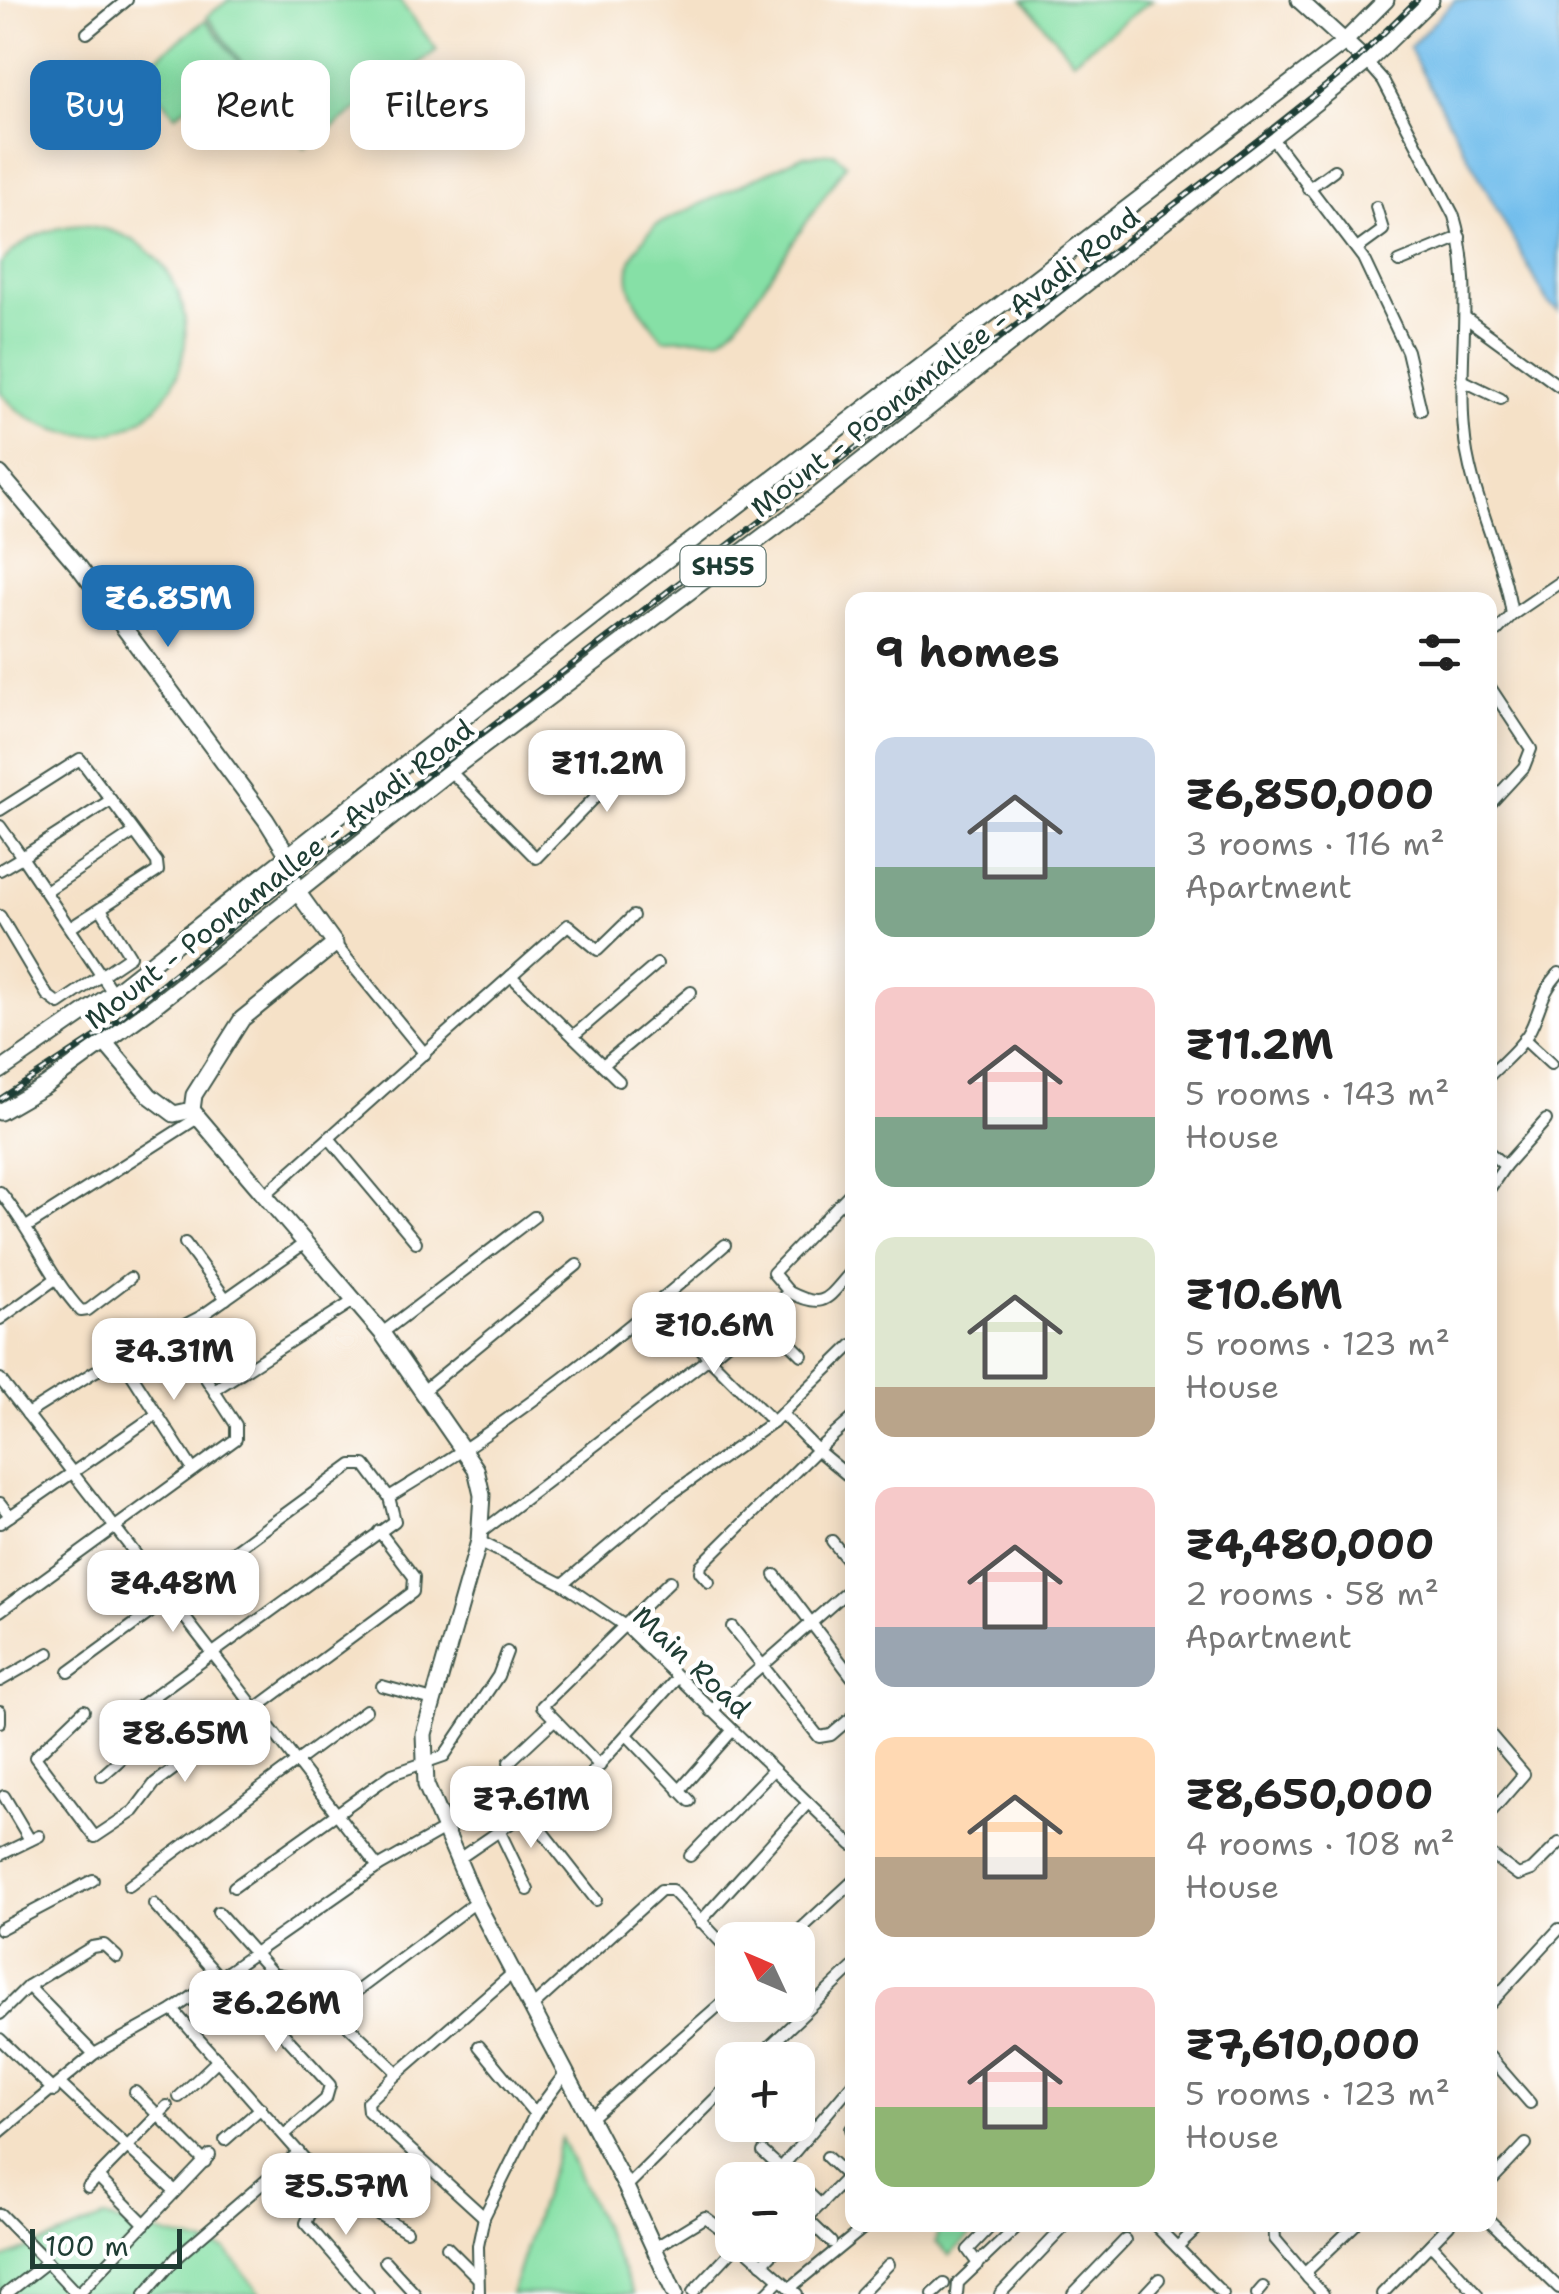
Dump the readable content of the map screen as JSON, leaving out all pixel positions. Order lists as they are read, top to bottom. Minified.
{"streets":{"main road":["Mount - Poonamallee - Avadi Road","SH55"],"street":["Main Road"]},"scale_bar":"100 m","north":"top left","page":{"chip":["Buy","Rent","Filters"],"price":["₹6.85M","₹11.2M","₹10.6M","₹4.31M","₹4.48M","₹8.65M","₹7.61M","₹6.26M","₹5.57M"],"heading":"9 homes","list":[{"name":"₹6,850,000","note":"3 rooms · 116 m² · Apartment"},{"name":"₹11.2M","note":"5 rooms · 143 m² · House"},{"name":"₹10.6M","note":"5 rooms · 123 m² · House"},{"name":"₹4,480,000","note":"2 rooms · 58 m² · Apartment"},{"name":"₹8,650,000","note":"4 rooms · 108 m² · House"},{"name":"₹7,610,000","note":"5 rooms · 123 m² · House"}],"map_buttons":["+","−"],"scale":"100 m"}}
